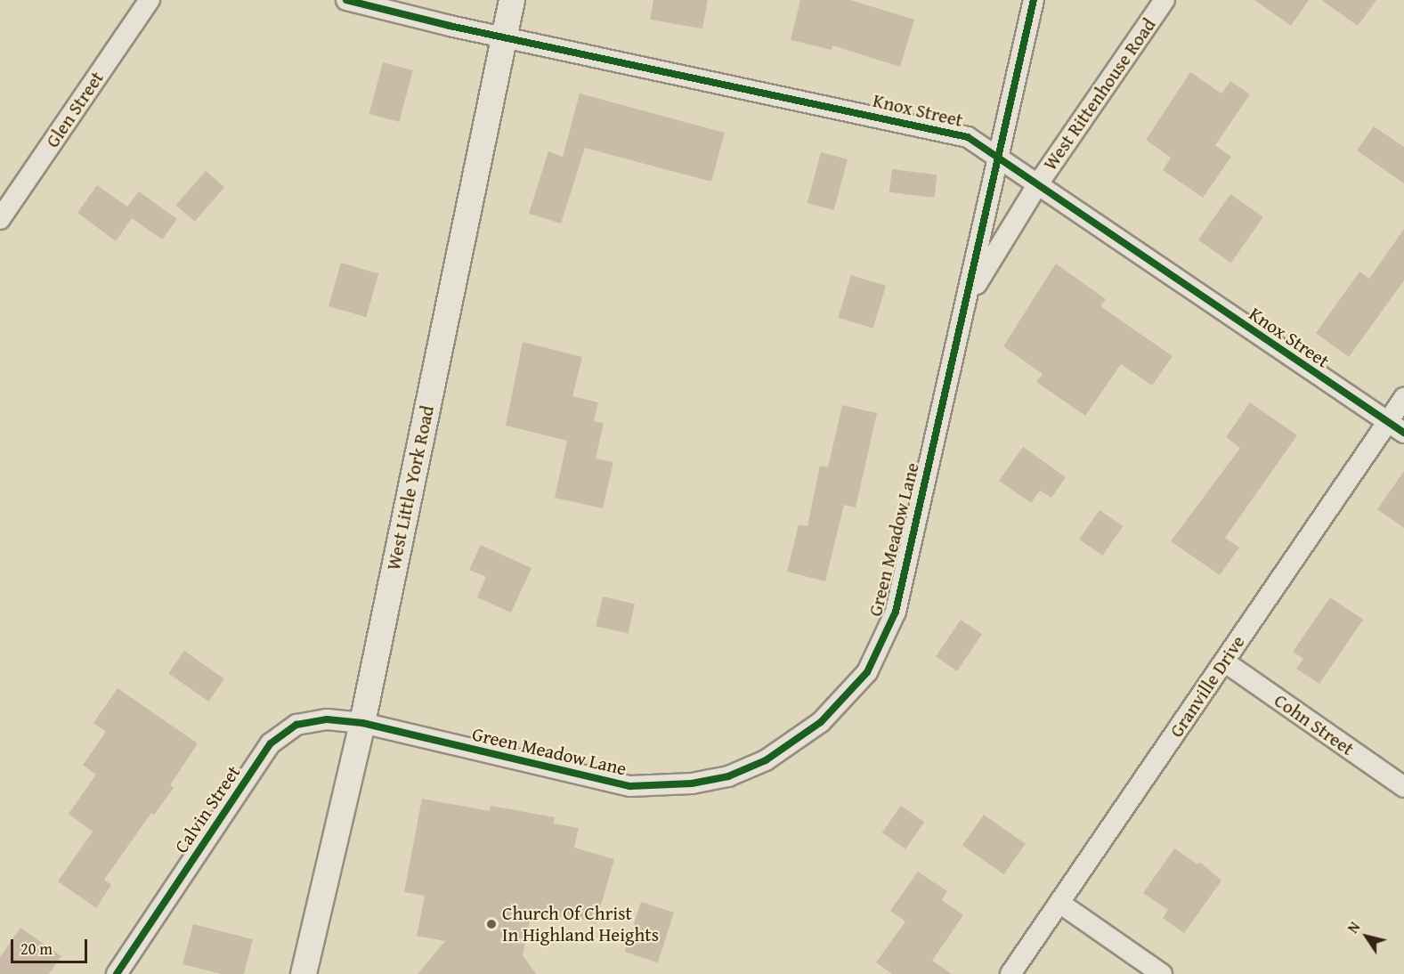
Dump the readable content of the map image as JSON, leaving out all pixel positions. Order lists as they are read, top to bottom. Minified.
{"streets":{"street":["West Rittenhouse Road","Glen Street","Knox Street","West Little York Road","Green Meadow Lane","Granville Drive","Cohn Street","Calvin Street"]},"crossings":[["West Rittenhouse Road","Knox Street"],["West Rittenhouse Road","Green Meadow Lane"],["Knox Street","West Little York Road"],["Knox Street","Green Meadow Lane"],["Knox Street","Granville Drive"],["West Little York Road","Green Meadow Lane"],["West Little York Road","Calvin Street"],["Green Meadow Lane","Calvin Street"],["Granville Drive","Cohn Street"]],"places":["Church Of Christ In Highland Heights"],"scale_bar":"20 m","north":"top left"}
